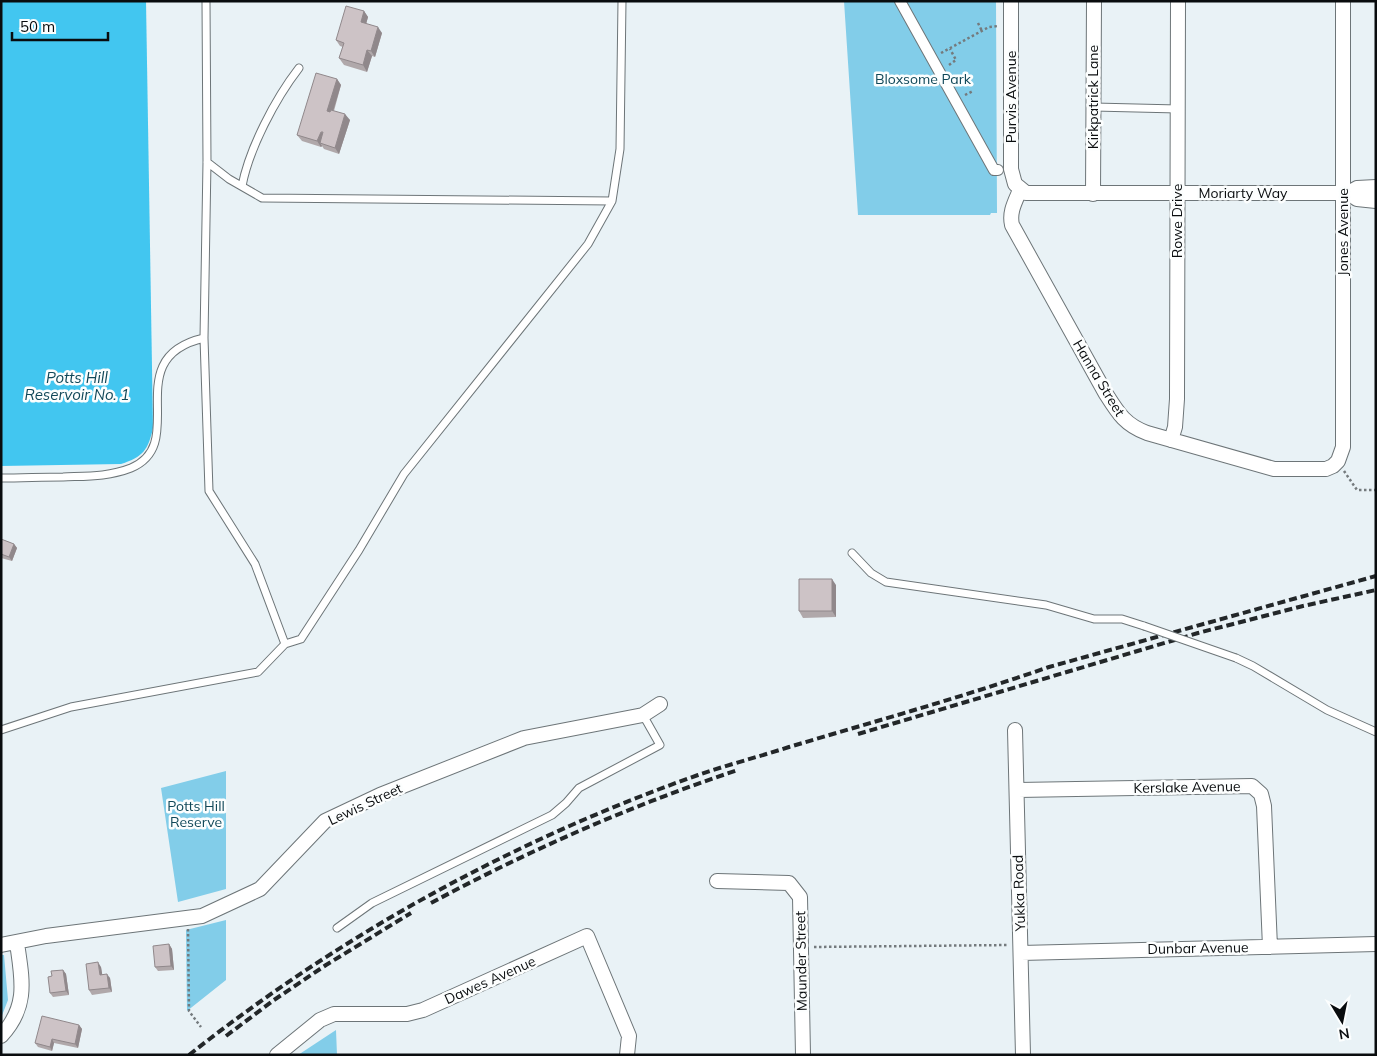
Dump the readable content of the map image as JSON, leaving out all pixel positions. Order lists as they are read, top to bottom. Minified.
{"streets":{"street":["Purvis Avenue","Kirkpatrick Lane","Moriarty Way","Rowe Drive","Jones Avenue","Hanna Street","Kerslake Avenue","Lewis Street","Yukka Road","Dunbar Avenue","Maunder Street","Dawes Avenue"]},"crossings":[["Purvis Avenue","Moriarty Way"],["Purvis Avenue","Hanna Street"],["Kirkpatrick Lane","Moriarty Way"],["Moriarty Way","Rowe Drive"],["Moriarty Way","Jones Avenue"],["Moriarty Way","Hanna Street"],["Rowe Drive","Hanna Street"],["Jones Avenue","Hanna Street"],["Kerslake Avenue","Yukka Road"],["Kerslake Avenue","Dunbar Avenue"],["Yukka Road","Dunbar Avenue"]],"water":["Potts Hill Reservoir No. 1"],"parks":["Bloxsome Park","Potts Hill Reserve"],"scale_bar":"50 m","north":"bottom"}
